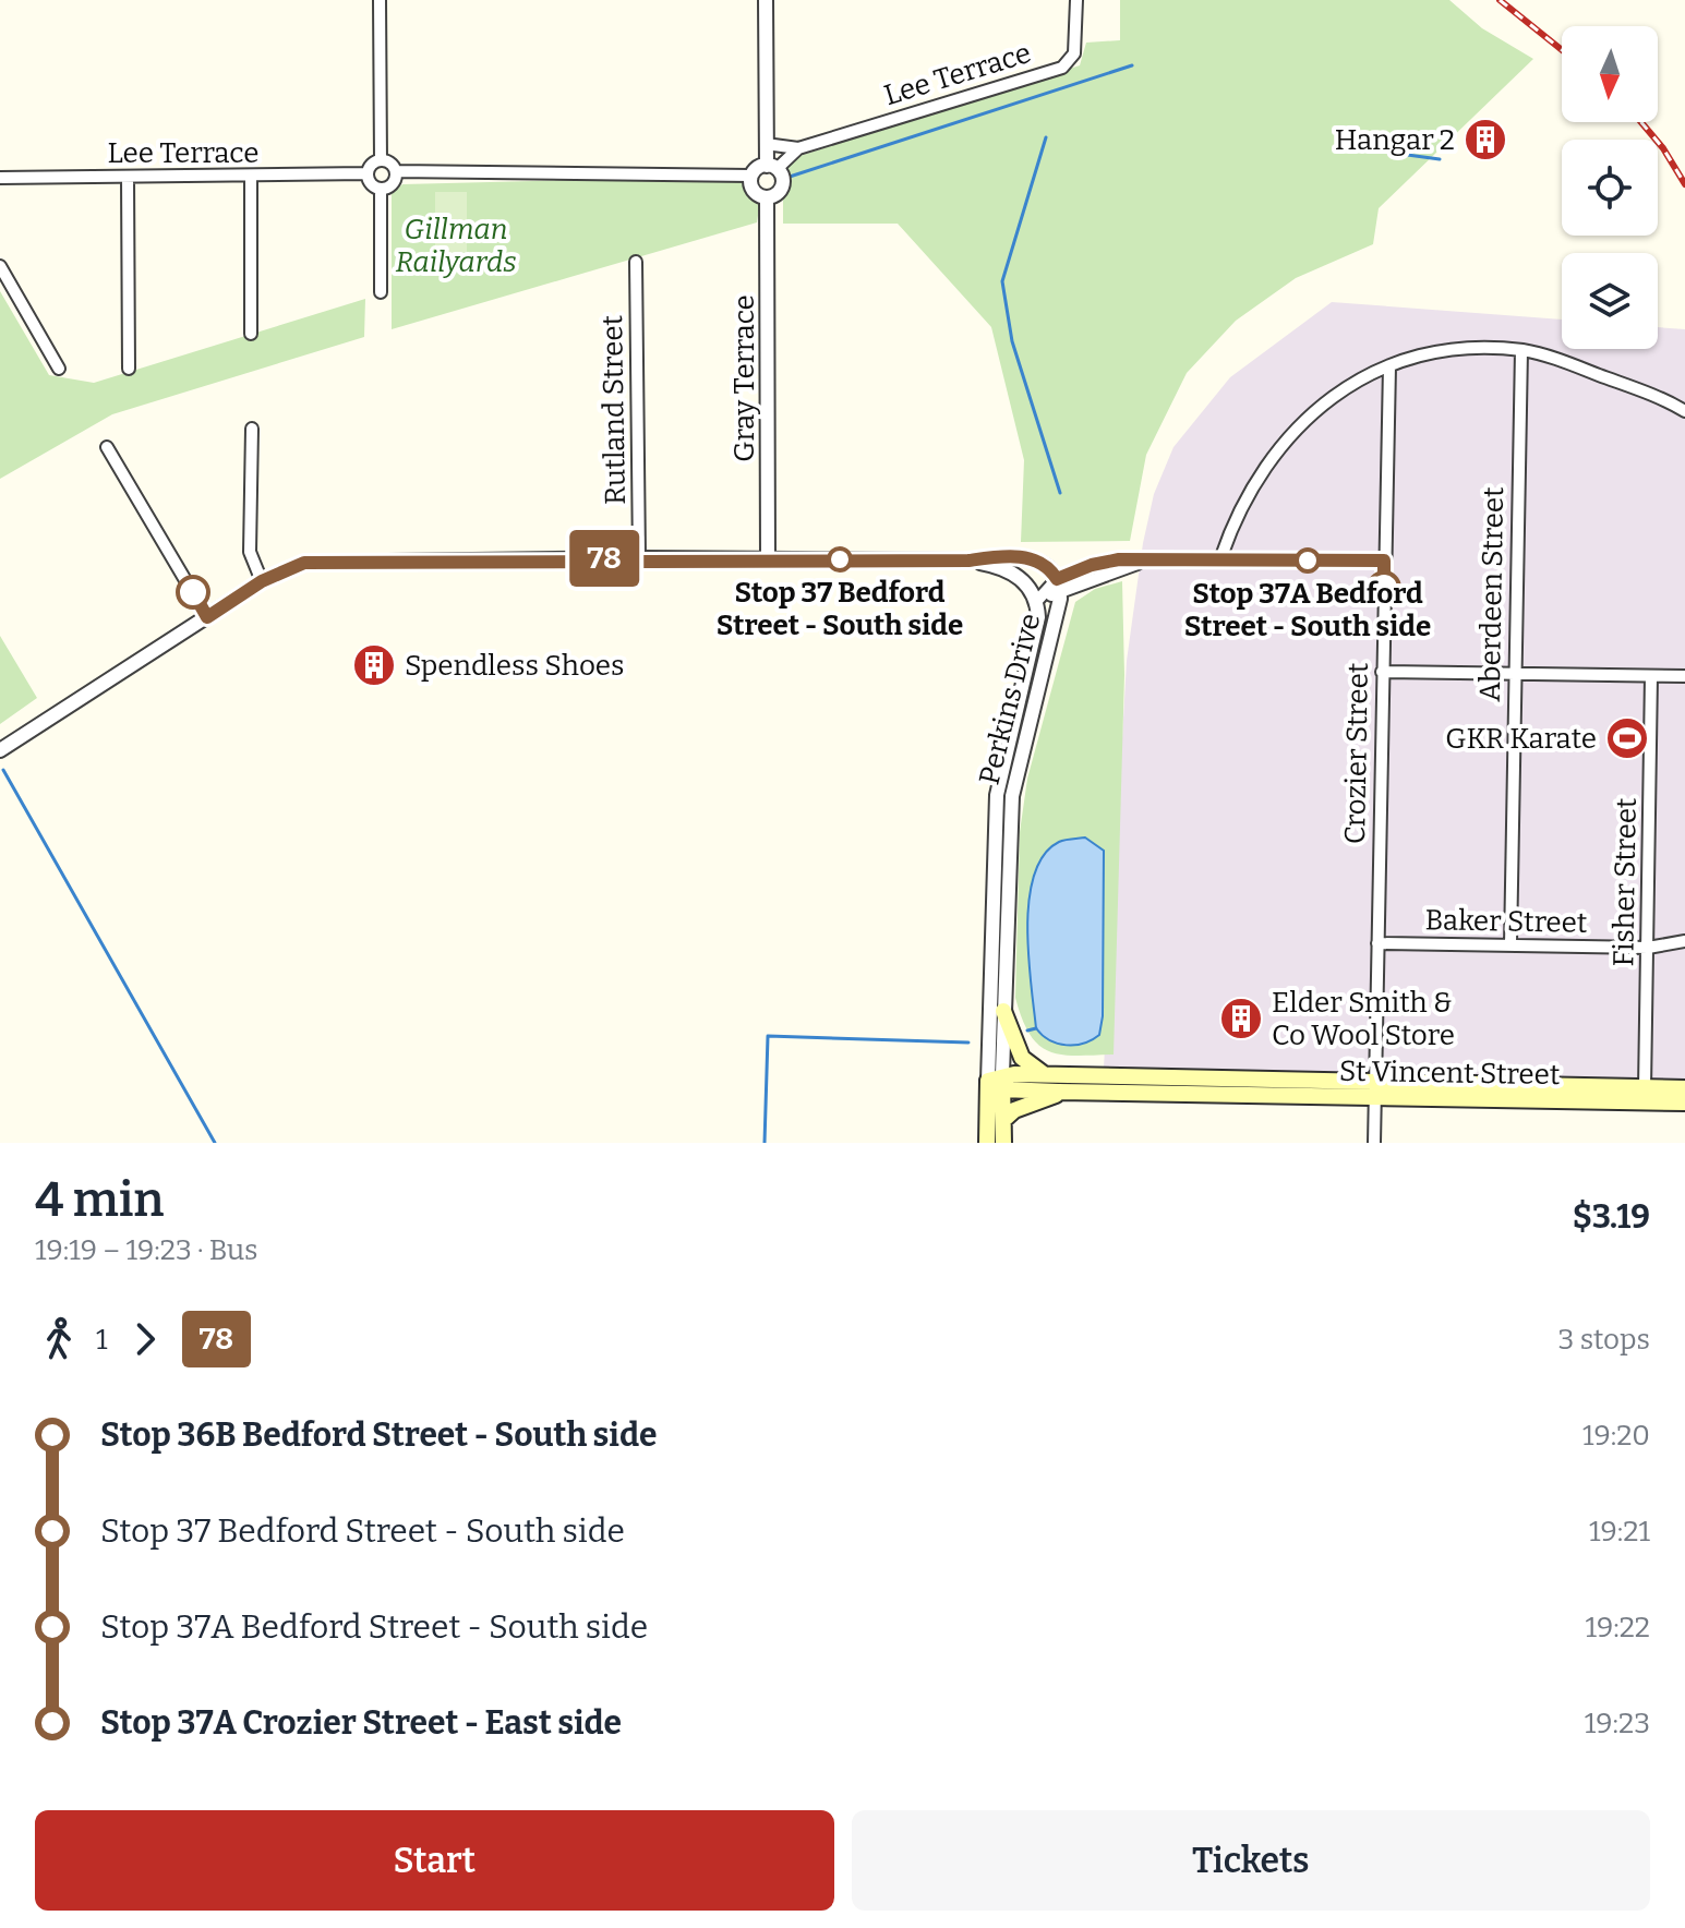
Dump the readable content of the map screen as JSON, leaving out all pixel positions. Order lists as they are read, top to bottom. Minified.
{"streets":{"main road":["Perkins Drive","St Vincent Street"],"street":["Lee Terrace","Gray Terrace","Rutland Street","Aberdeen Street","Crozier Street","Fisher Street","Baker Street"]},"crossings":[["Lee Terrace","Gray Terrace"],["Aberdeen Street","Baker Street"],["Perkins Drive","St Vincent Street"],["Crozier Street","Baker Street"],["Crozier Street","St Vincent Street"],["Fisher Street","Baker Street"],["Fisher Street","St Vincent Street"]],"parks":["Gillman Railyards"],"places":{"building":["Hangar 2","Spendless Shoes","Elder Smith & Co Wool Store"],"other":["Stop 37 Bedford Street - South side","Stop 37A Bedford Street - South side"],"sports":["GKR Karate"]},"lines":["bus line 78"],"north":"bottom","page":{"on_map":"78","heading":["4 min","19:19 – 19:23 · Bus","$3.19"],"legs":["1","78","3 stops"],"list":[{"name":"Stop 36B Bedford Street - South side","value":"19:20"},{"name":"Stop 37 Bedford Street - South side","value":"19:21"},{"name":"Stop 37A Bedford Street - South side","value":"19:22"},{"name":"Stop 37A Crozier Street - East side","value":"19:23"}],"buttons":["Start","Tickets"]}}
